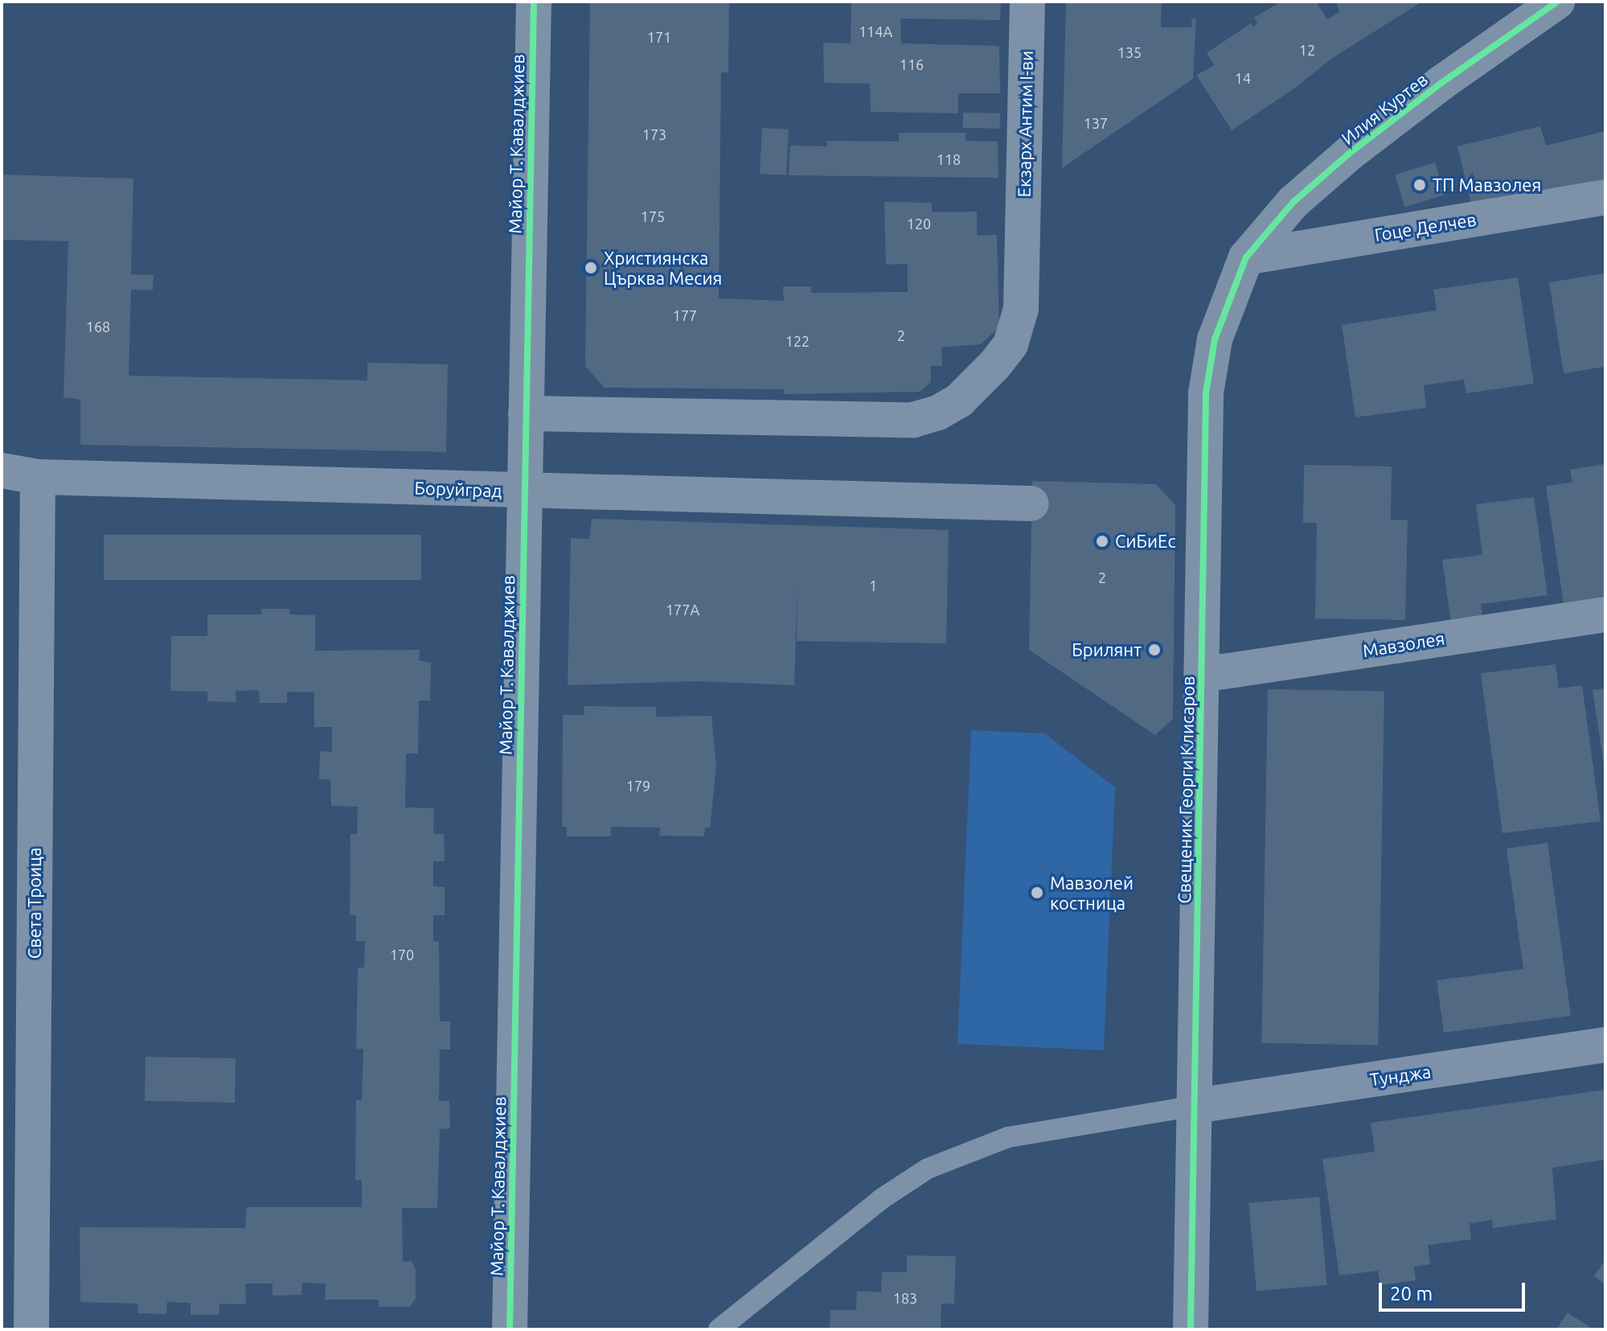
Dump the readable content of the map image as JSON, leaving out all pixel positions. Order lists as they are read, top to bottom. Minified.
{"streets":{"street":["Илия Куртев","Екзарх Антим I-ви","Майор Т. Кавалджиев","Гоце Делчев","Боруйград","Мавзолея","Свещеник Георги Клисаров","Света Троица","Тунджа"]},"crossings":[["Илия Куртев","Гоце Делчев"],["Илия Куртев","Свещеник Георги Клисаров"],["Екзарх Антим I-ви","Майор Т. Кавалджиев"],["Майор Т. Кавалджиев","Боруйград"],["Гоце Делчев","Свещеник Георги Клисаров"],["Боруйград","Света Троица"],["Мавзолея","Свещеник Георги Клисаров"],["Свещеник Георги Клисаров","Тунджа"]],"places":["ТП Мавзолея","Християнска Църква Месия","СиБиЕс","Брилянт","Мавзолей костница"],"house_numbers":["114A","171","12","135","116","14","137","173","118","175","120","177","168","2","122","2","1","177A","179","170","183"],"scale_bar":"20 m"}
